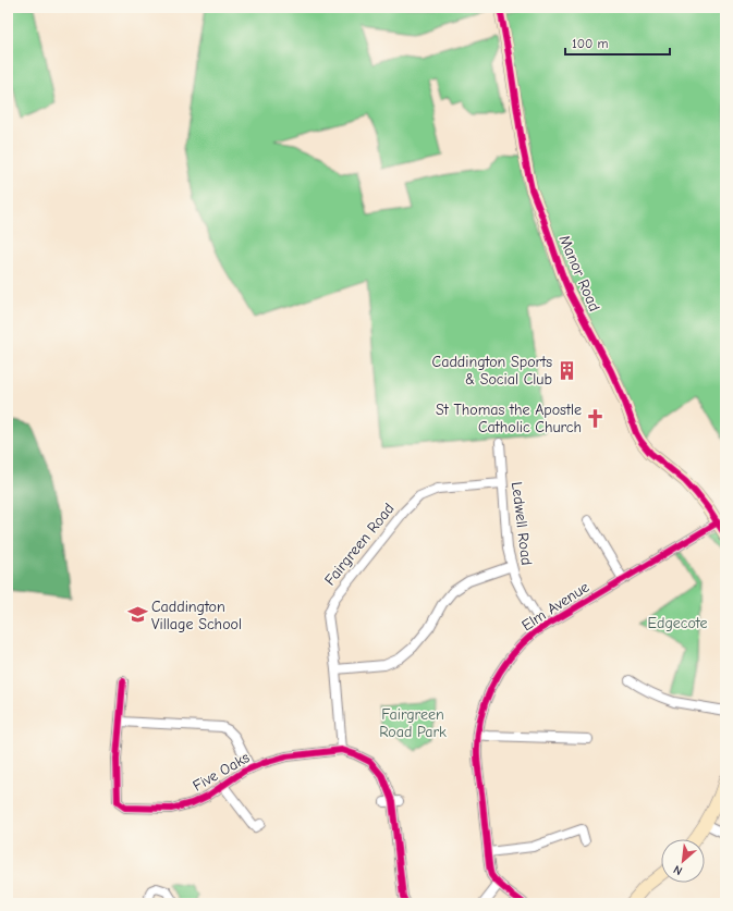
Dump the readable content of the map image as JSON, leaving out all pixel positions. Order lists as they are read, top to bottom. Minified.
{"streets":{"street":["Manor Road","Ledwell Road","Fairgreen Road","Elm Avenue","Five Oaks"]},"crossings":[["Manor Road","Elm Avenue"],["Ledwell Road","Fairgreen Road"],["Ledwell Road","Elm Avenue"],["Fairgreen Road","Five Oaks"]],"parks":["Edgecote","Fairgreen Road Park"],"places":{"building":["Caddington Sports & Social Club"],"church":["St Thomas the Apostle Catholic Church"],"school or university":["Caddington Village School"]},"scale_bar":"100 m","north":"bottom left"}
